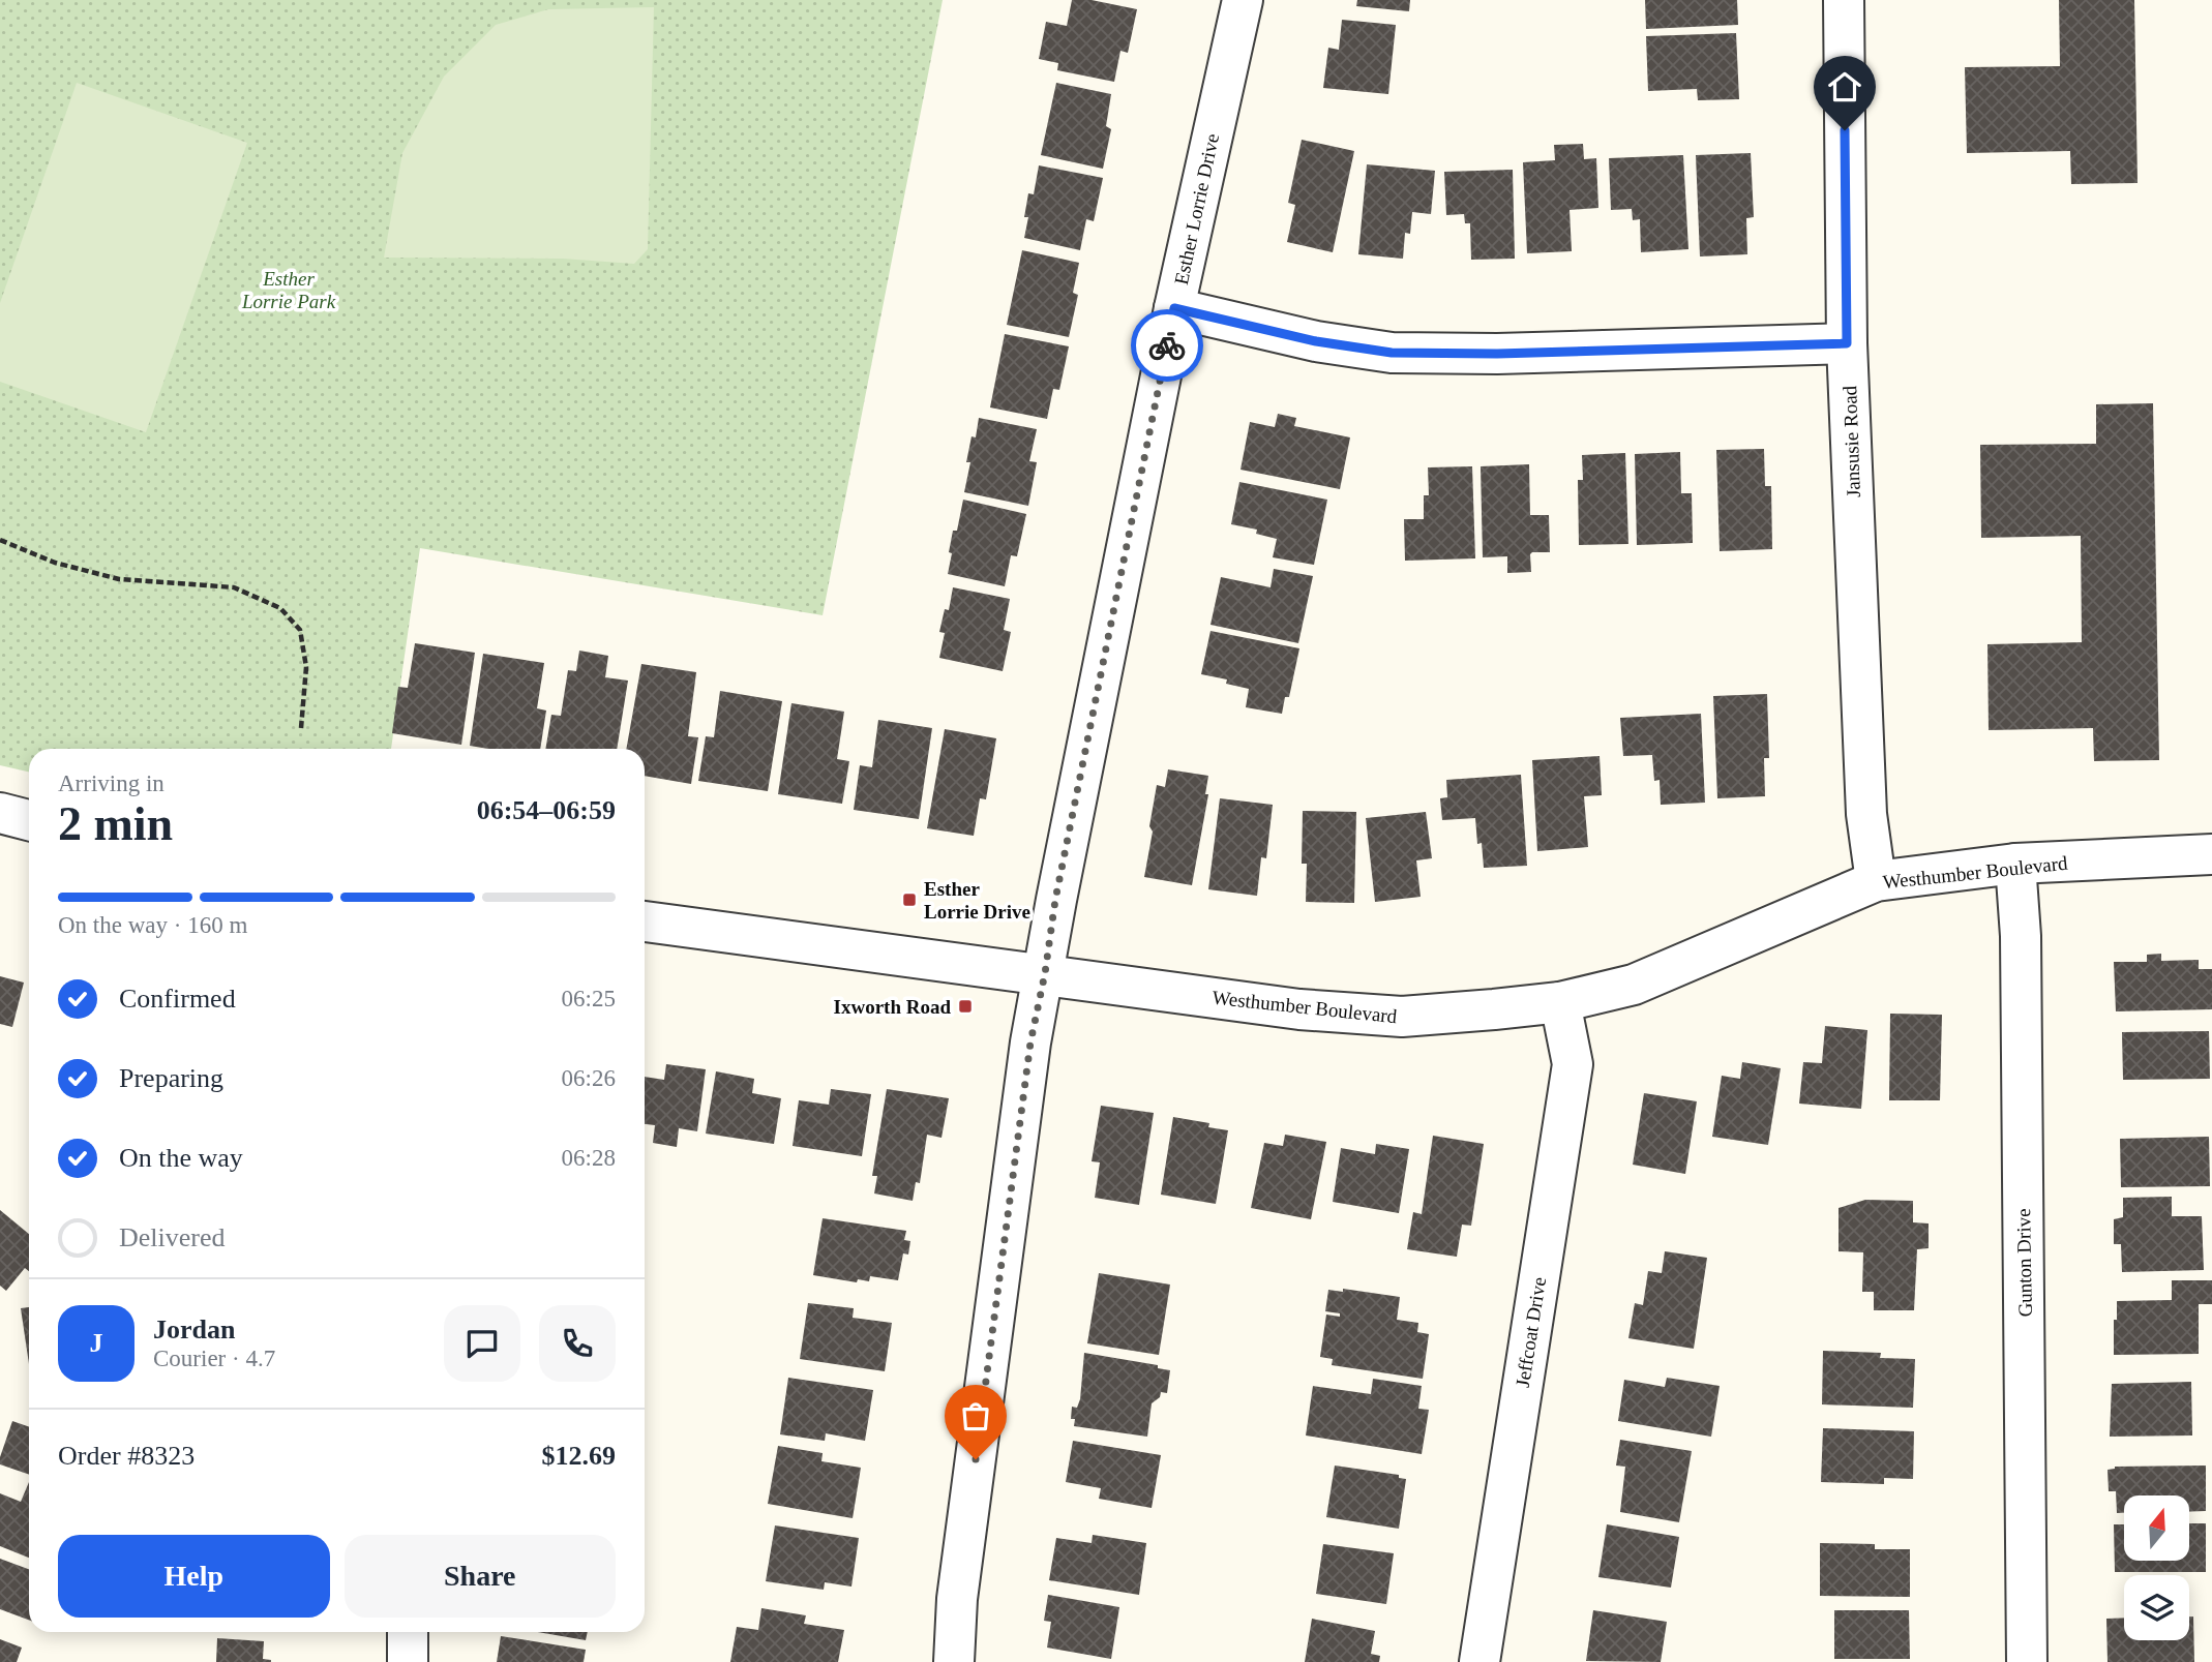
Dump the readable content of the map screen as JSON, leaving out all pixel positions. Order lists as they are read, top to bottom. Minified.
{"streets":{"street":["Esther Lorrie Drive","Jansusie Road","Westhumber Boulevard","Gunton Drive","Jeffcoat Drive"]},"crossings":[["Esther Lorrie Drive","Westhumber Boulevard"],["Jansusie Road","Westhumber Boulevard"],["Westhumber Boulevard","Gunton Drive"],["Westhumber Boulevard","Jeffcoat Drive"]],"parks":["Esther Lorrie Park"],"places":{"transit":["Esther Lorrie Drive","Ixworth Road"]},"north":"top","page":{"heading":["2 min","Arriving in","06:54–06:59"],"panel":["Jordan","Courier · 4.7","Order #8323","$12.69"],"bar":"On the way · 160 m","list":[["Confirmed","06:25"],["Preparing","06:26"],["On the way","06:28"],"Delivered"],"round":"J","buttons":["Help","Share"]}}
